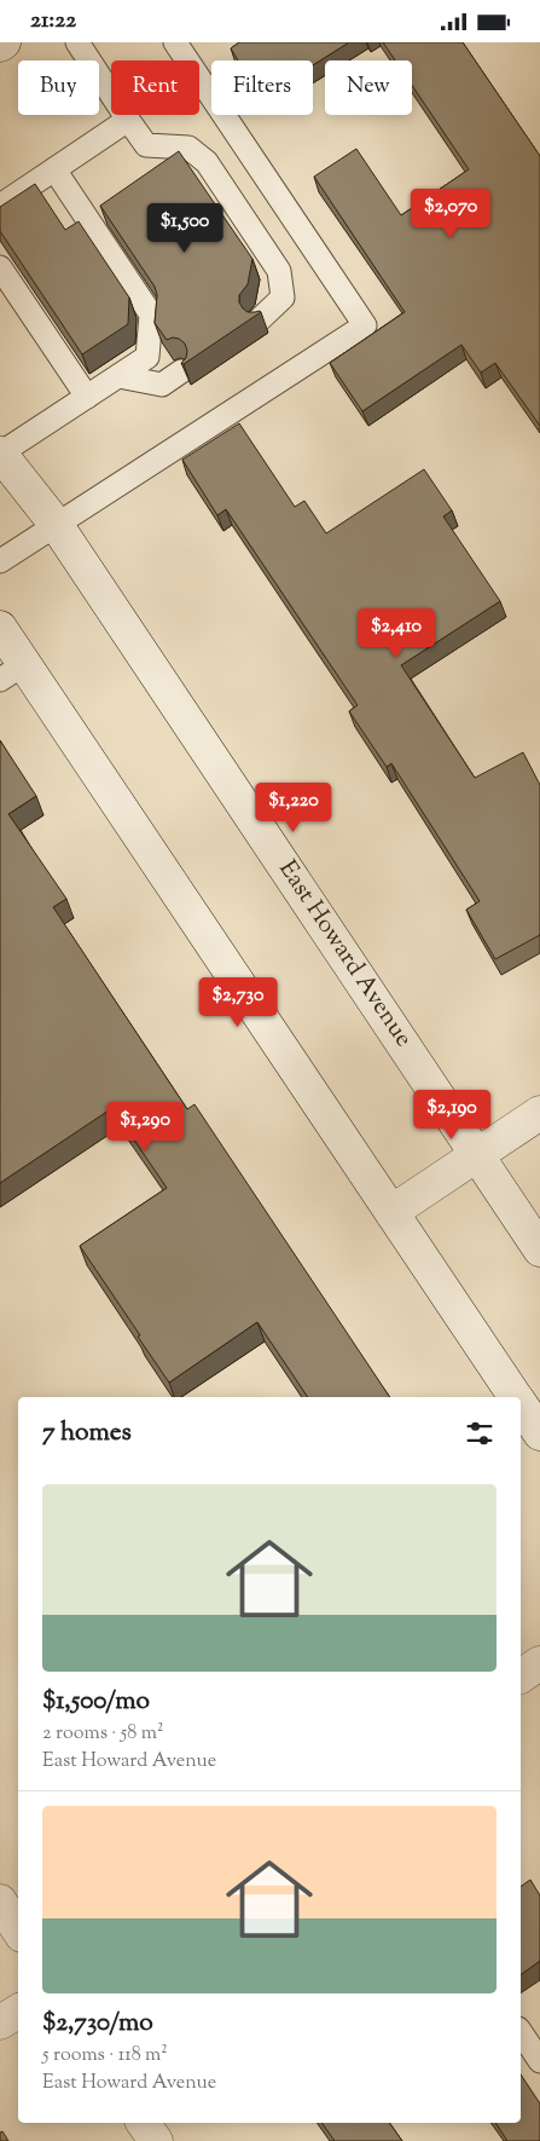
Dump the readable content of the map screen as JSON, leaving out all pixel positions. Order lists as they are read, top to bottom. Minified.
{"streets":{"main road":["East Howard Avenue"]},"page":{"status":"21:22","chip":["Buy","Rent","Filters","New"],"price":["$2,070","$1,500","$2,410","$1,220","$2,730","$2,190","$1,290"],"heading":"7 homes","list":[{"name":"$1,500/mo","note":"2 rooms · 58 m² · East Howard Avenue"},{"name":"$2,730/mo","note":"5 rooms · 118 m² · East Howard Avenue"}]}}
